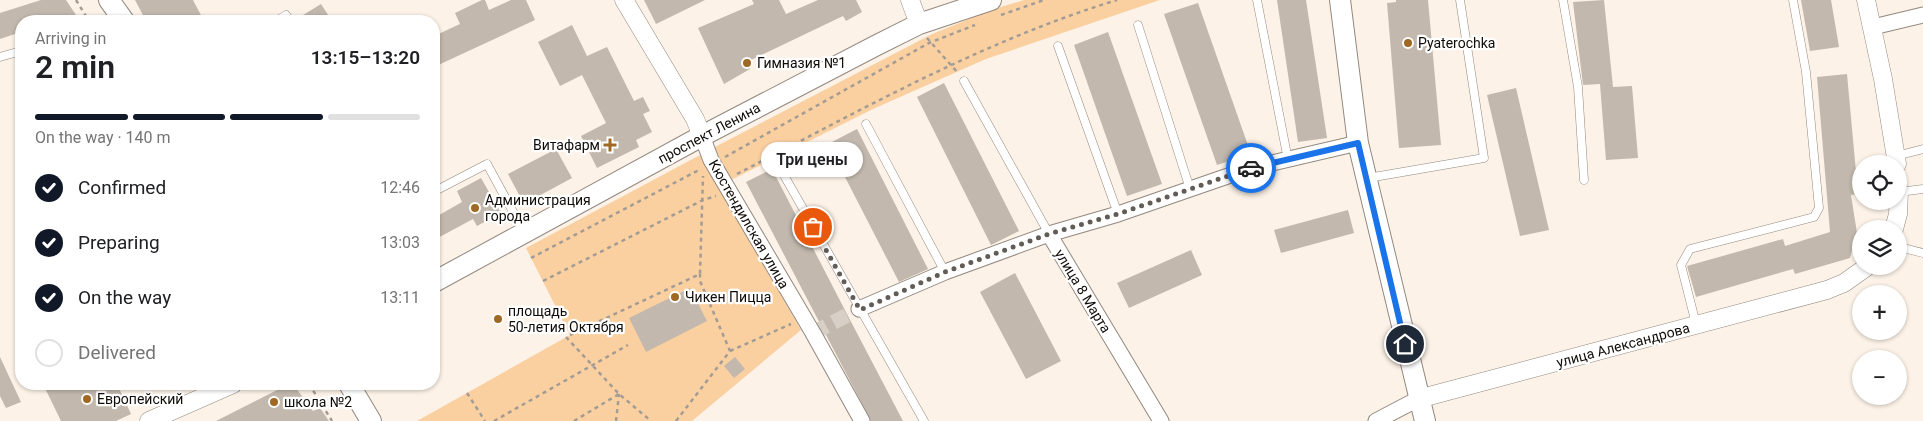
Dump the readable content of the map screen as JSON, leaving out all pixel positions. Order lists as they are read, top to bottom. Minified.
{"streets":{"main road":["проспект Ленина"],"street":["Кюстендилская улица","улица 8 Марта","улица Александрова"]},"crossings":[["проспект Ленина","Кюстендилская улица"]],"places":{"other":["Pyaterochka","Гимназия №1","Администрация города","Три цены","Чикен Пицца","площадь 50-летия Октября","Европейский","школа №2"],"health":["Витафарм"]},"page":{"heading":["2 min","Arriving in","13:15–13:20"],"bar":"On the way · 140 m","bubble":"Три цены","map_buttons":["+","−"],"list":[["Confirmed","12:46"],["Preparing","13:03"],["On the way","13:11"],"Delivered"]}}
